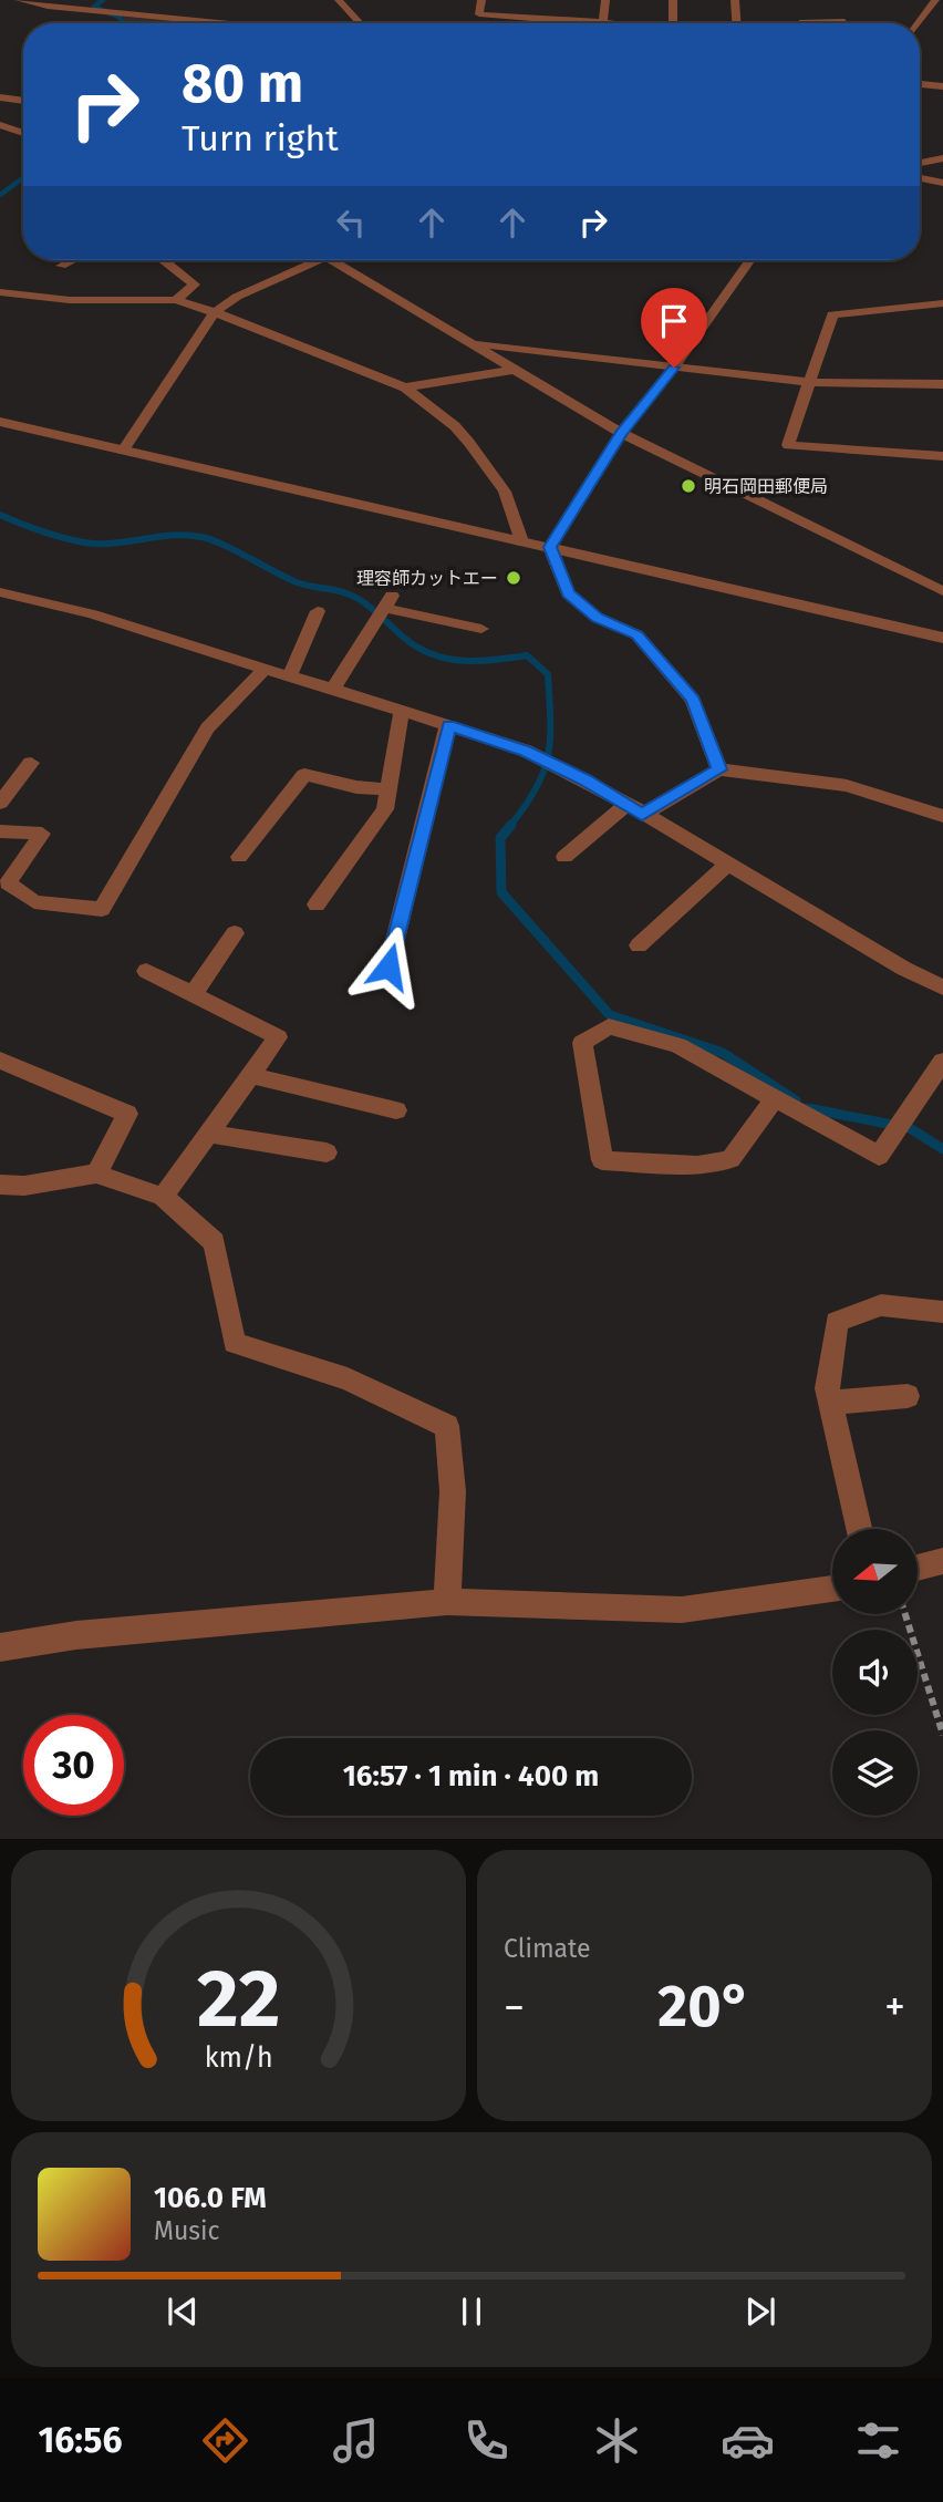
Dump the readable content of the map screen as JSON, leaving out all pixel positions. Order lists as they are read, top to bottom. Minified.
{"places":["明石岡田郵便局","理容師カットエー"],"north":"left","page":{"turn":["80 m","Turn right"],"limit":"30","trip":"16:57 · 1 min · 400 m","tile":"Climate","heat":["−","20°","+"],"song":["106.0 FM","Music"],"tabs":"16:56","gauge":["22","km/h"]}}
